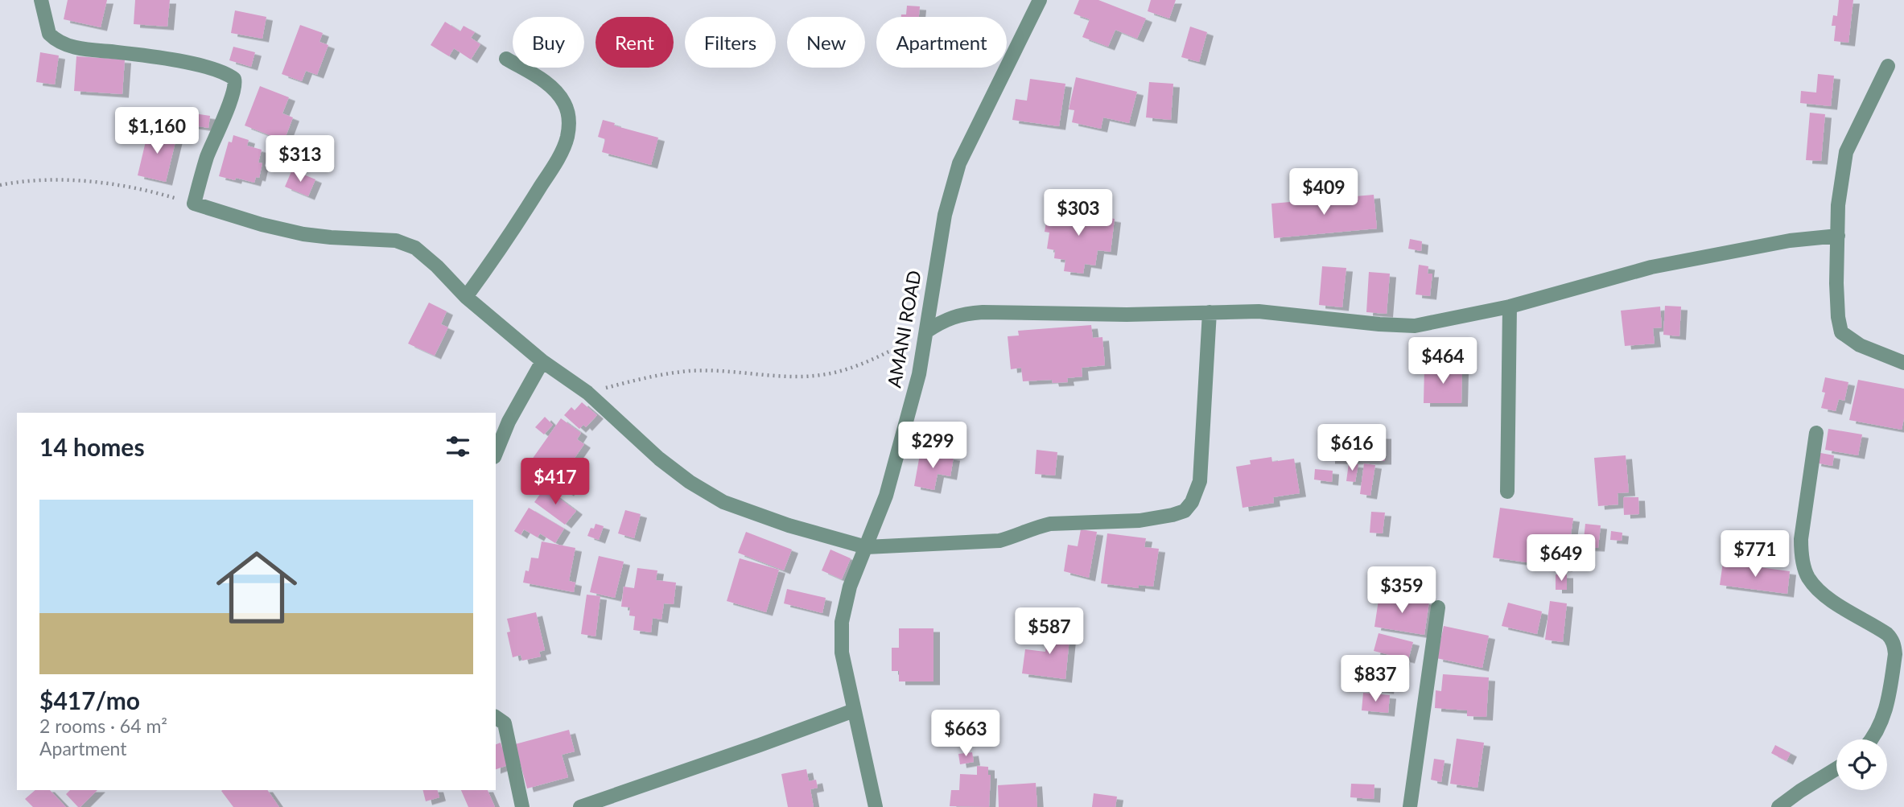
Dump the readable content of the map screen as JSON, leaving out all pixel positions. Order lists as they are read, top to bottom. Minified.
{"streets":{"street":["AMANI ROAD"]},"page":{"chip":["Buy","Rent","Filters","New","Apartment"],"price":["$1,160","$313","$409","$303","$464","$299","$616","$417","$771","$649","$359","$587","$837","$663"],"heading":"14 homes","list":[{"name":"$417/mo","note":"2 rooms · 64 m² · Apartment"}]}}
